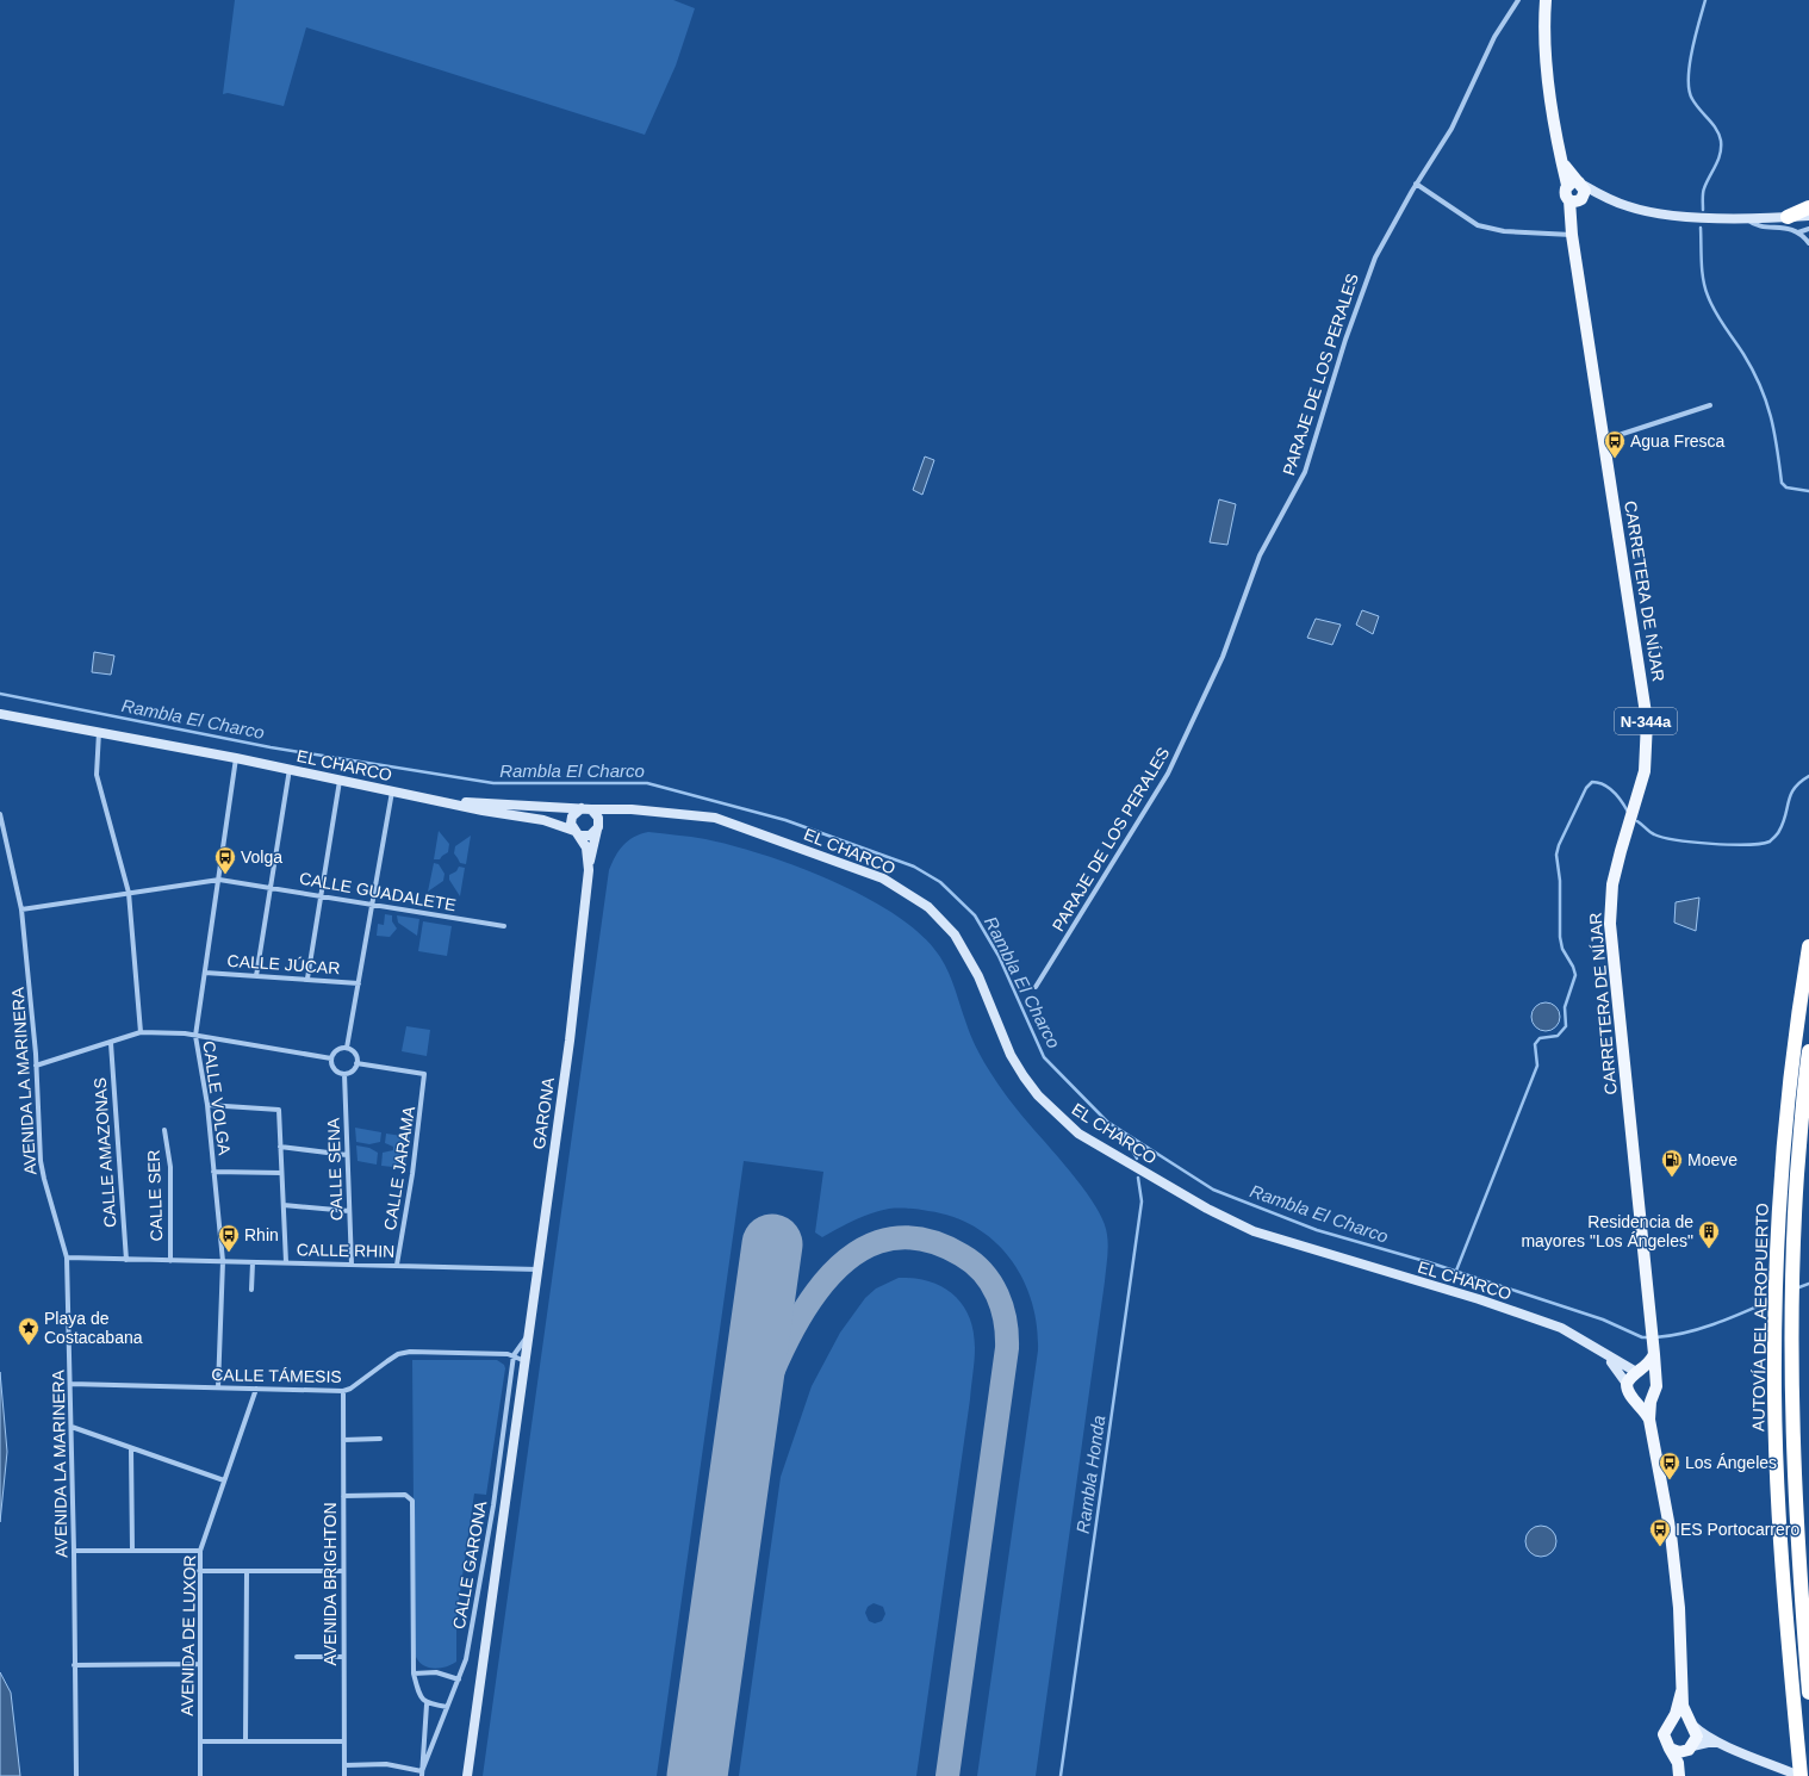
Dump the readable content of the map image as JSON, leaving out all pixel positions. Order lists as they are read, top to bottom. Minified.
{"streets":{"highway":["AUTOVÍA DEL AEROPUERTO"],"main road":["CARRETERA DE NÍJAR","N-344a","EL CHARCO","GARONA"],"street":["PARAJE DE LOS PERALES","CALLE GUADALETE","CALLE JÚCAR","AVENIDA LA MARINERA","CALLE VOLGA","CALLE AMAZONAS","CALLE JARAMA","CALLE SENA","CALLE SER","CALLE RHIN","CALLE TÁMESIS","CALLE GARONA","AVENIDA BRIGHTON","AVENIDA DE LUXOR"]},"crossings":[["CARRETERA DE NÍJAR","EL CHARCO"],["EL CHARCO","CALLE VOLGA"],["CALLE GUADALETE","AVENIDA LA MARINERA"],["CALLE GUADALETE","CALLE VOLGA"],["CALLE JÚCAR","CALLE VOLGA"],["AVENIDA LA MARINERA","CALLE RHIN"],["AVENIDA LA MARINERA","CALLE TÁMESIS"],["CALLE VOLGA","CALLE RHIN"],["CALLE VOLGA","CALLE TÁMESIS"],["GARONA","CALLE RHIN"],["GARONA","CALLE TÁMESIS"],["CALLE AMAZONAS","CALLE RHIN"],["CALLE JARAMA","CALLE SENA"],["CALLE JARAMA","CALLE RHIN"],["CALLE SENA","CALLE RHIN"],["CALLE SER","CALLE RHIN"],["CALLE TÁMESIS","CALLE GARONA"],["CALLE TÁMESIS","AVENIDA BRIGHTON"],["CALLE TÁMESIS","AVENIDA DE LUXOR"]],"water":["Rambla El Charco","Rambla Honda"],"places":{"bus stop":["Agua Fresca","Volga","Rhin","Los Ángeles","IES Portocarrero"],"fuel station":["Moeve"],"building":["Residencia de mayores \"Los Ángeles\""],"place":["Playa de Costacabana"]}}
